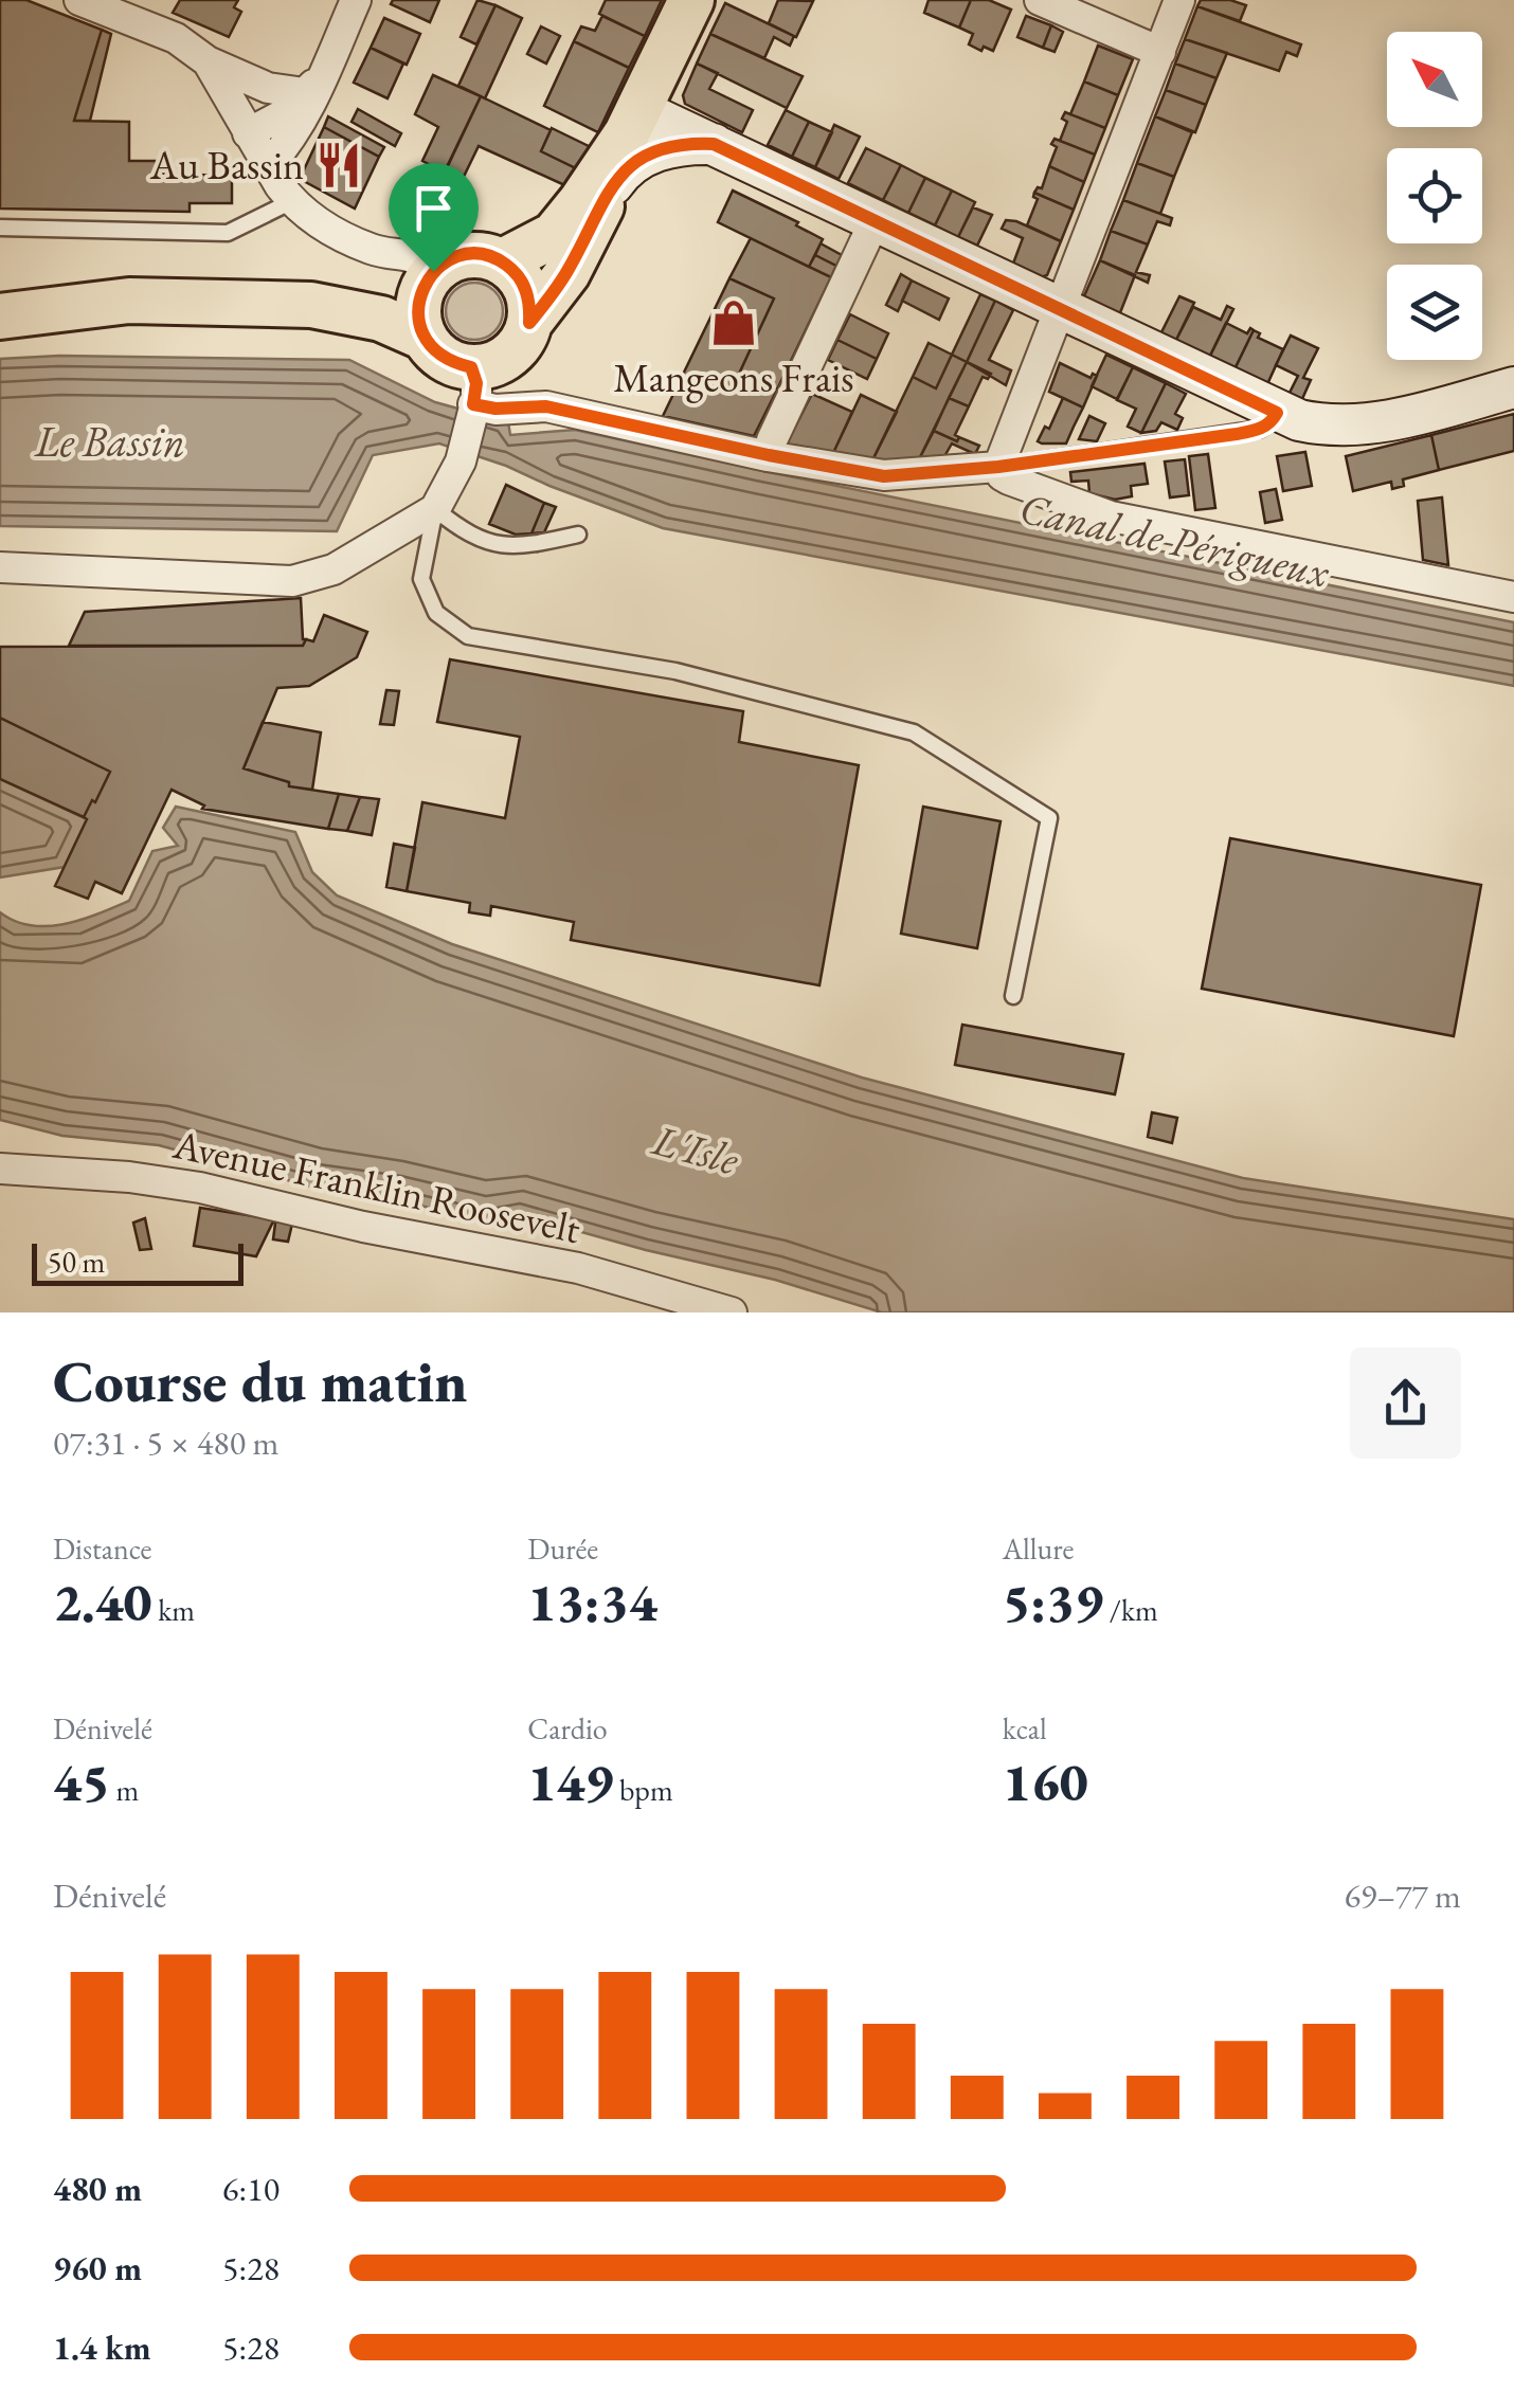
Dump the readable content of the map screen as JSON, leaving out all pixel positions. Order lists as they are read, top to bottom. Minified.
{"streets":{"street":["Avenue Franklin Roosevelt"]},"water":["Le Bassin","Canal de Périgueux","L'Isle"],"places":{"restaurant":["Au Bassin"],"shop":["Mangeons Frais"]},"scale_bar":"50 m","north":"top left","page":{"scale":"50 m","heading":["Course du matin","07:31 · 5 × 480 m"],"stats":[["Distance","2.40 km"],["Durée","13:34"],["Allure","5:39 /km"],["Dénivelé","45 m"],["Cardio","149 bpm"],["kcal","160"]],"chart":["Dénivelé","69–77 m"],"list":[{"name":"480 m","note":"6:10"},{"name":"960 m","note":"5:28"},{"name":"1.4 km","note":"5:28"}]}}
